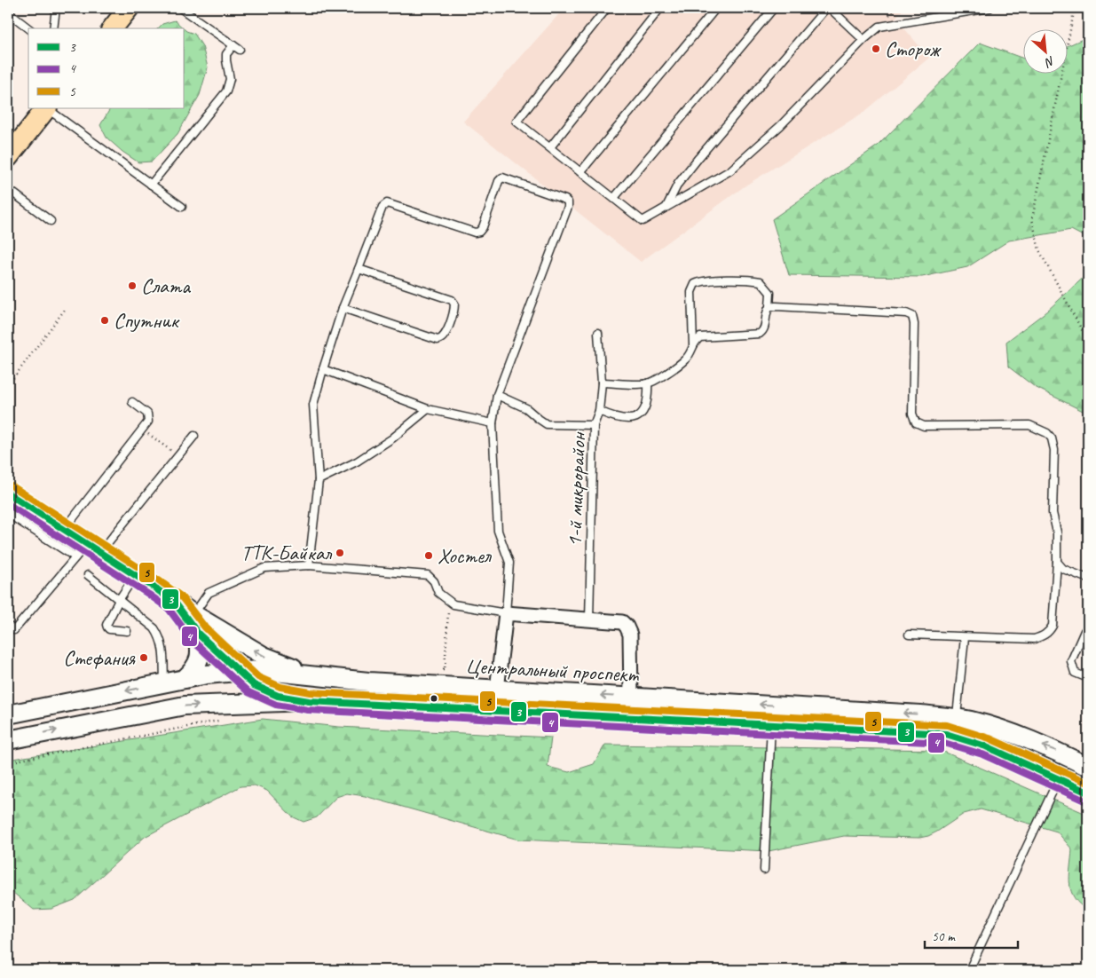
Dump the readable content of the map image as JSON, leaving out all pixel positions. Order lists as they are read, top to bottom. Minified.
{"streets":{"main road":["Центральный проспект"],"lane":["1-й микрорайон"]},"places":["Сторож","Слата","Спутник","ТТК-Байкал","Хостел","Стефания"],"lines":["transit line 5","transit line 3","transit line 4"],"legend":["3","4","5"],"scale_bar":"50 m","north":"bottom right"}
